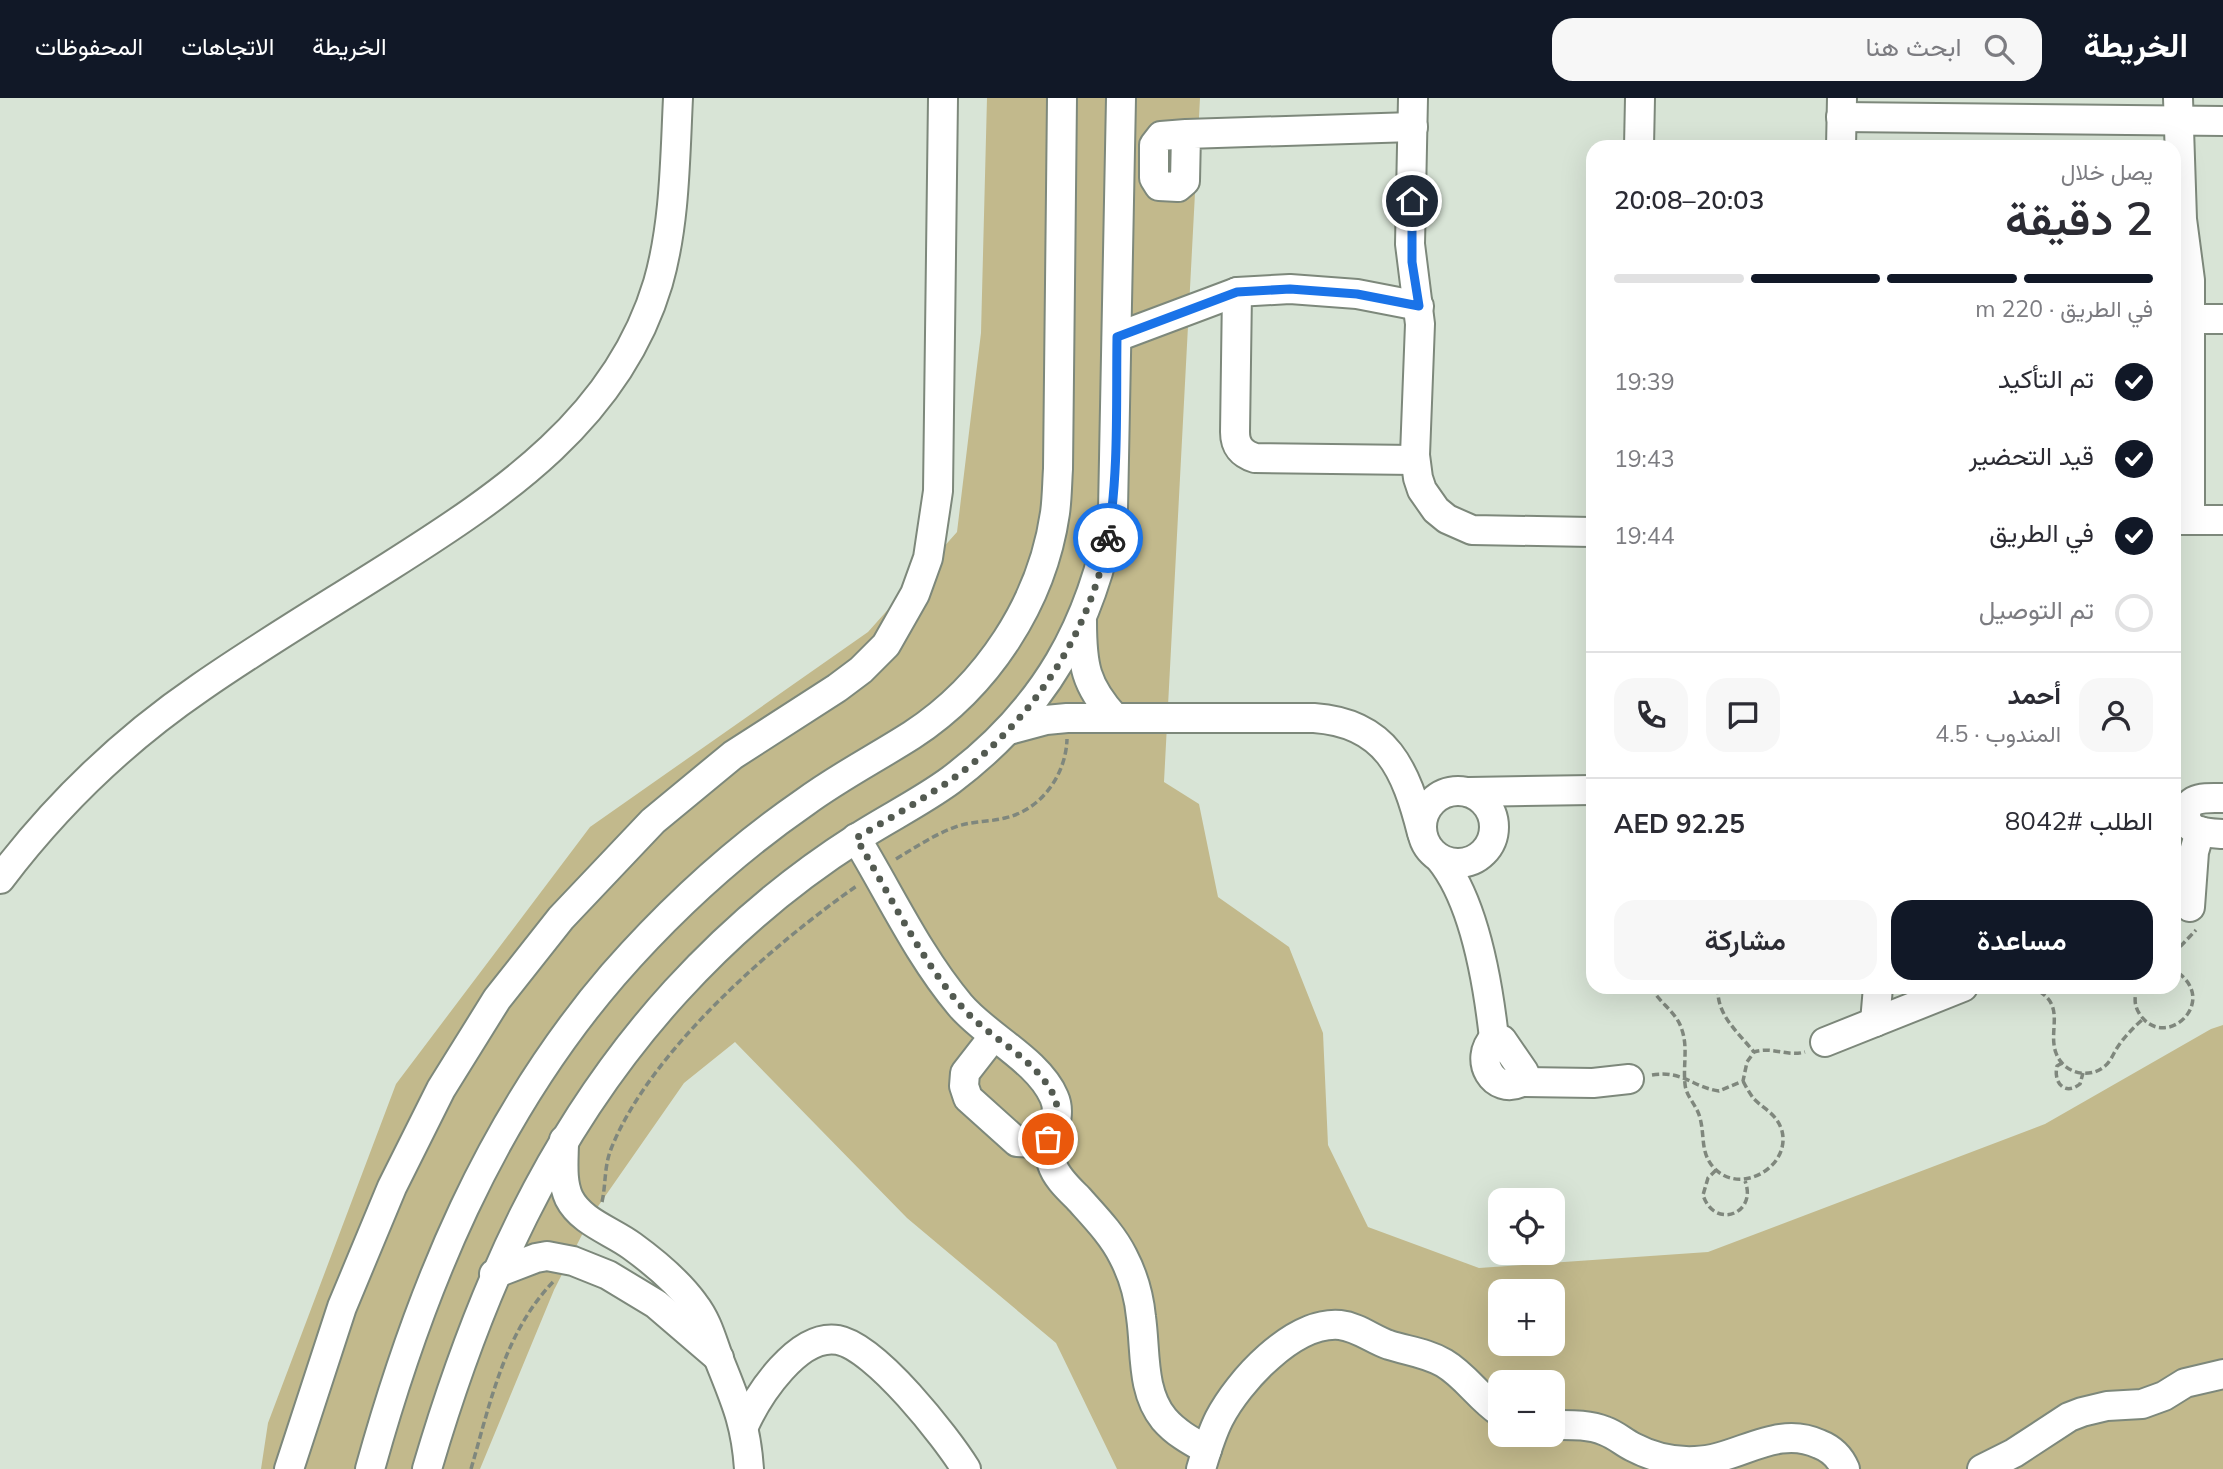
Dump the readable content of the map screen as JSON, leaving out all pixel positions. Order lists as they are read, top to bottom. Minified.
{"page":{"header":"الخريطة","search":"ابحث هنا","nav":["الخريطة","الاتجاهات","المحفوظات"],"heading":["2 دقيقة","يصل خلال","20:03–20:08"],"panel":["أحمد","المندوب · 4.5","الطلب #8042","AED 92.25"],"bar":"في الطريق · 220 m","list":[["تم التأكيد","19:39"],["قيد التحضير","19:43"],["في الطريق","19:44"],"تم التوصيل"],"buttons":["مساعدة","مشاركة"],"map_buttons":["+","−"]}}
